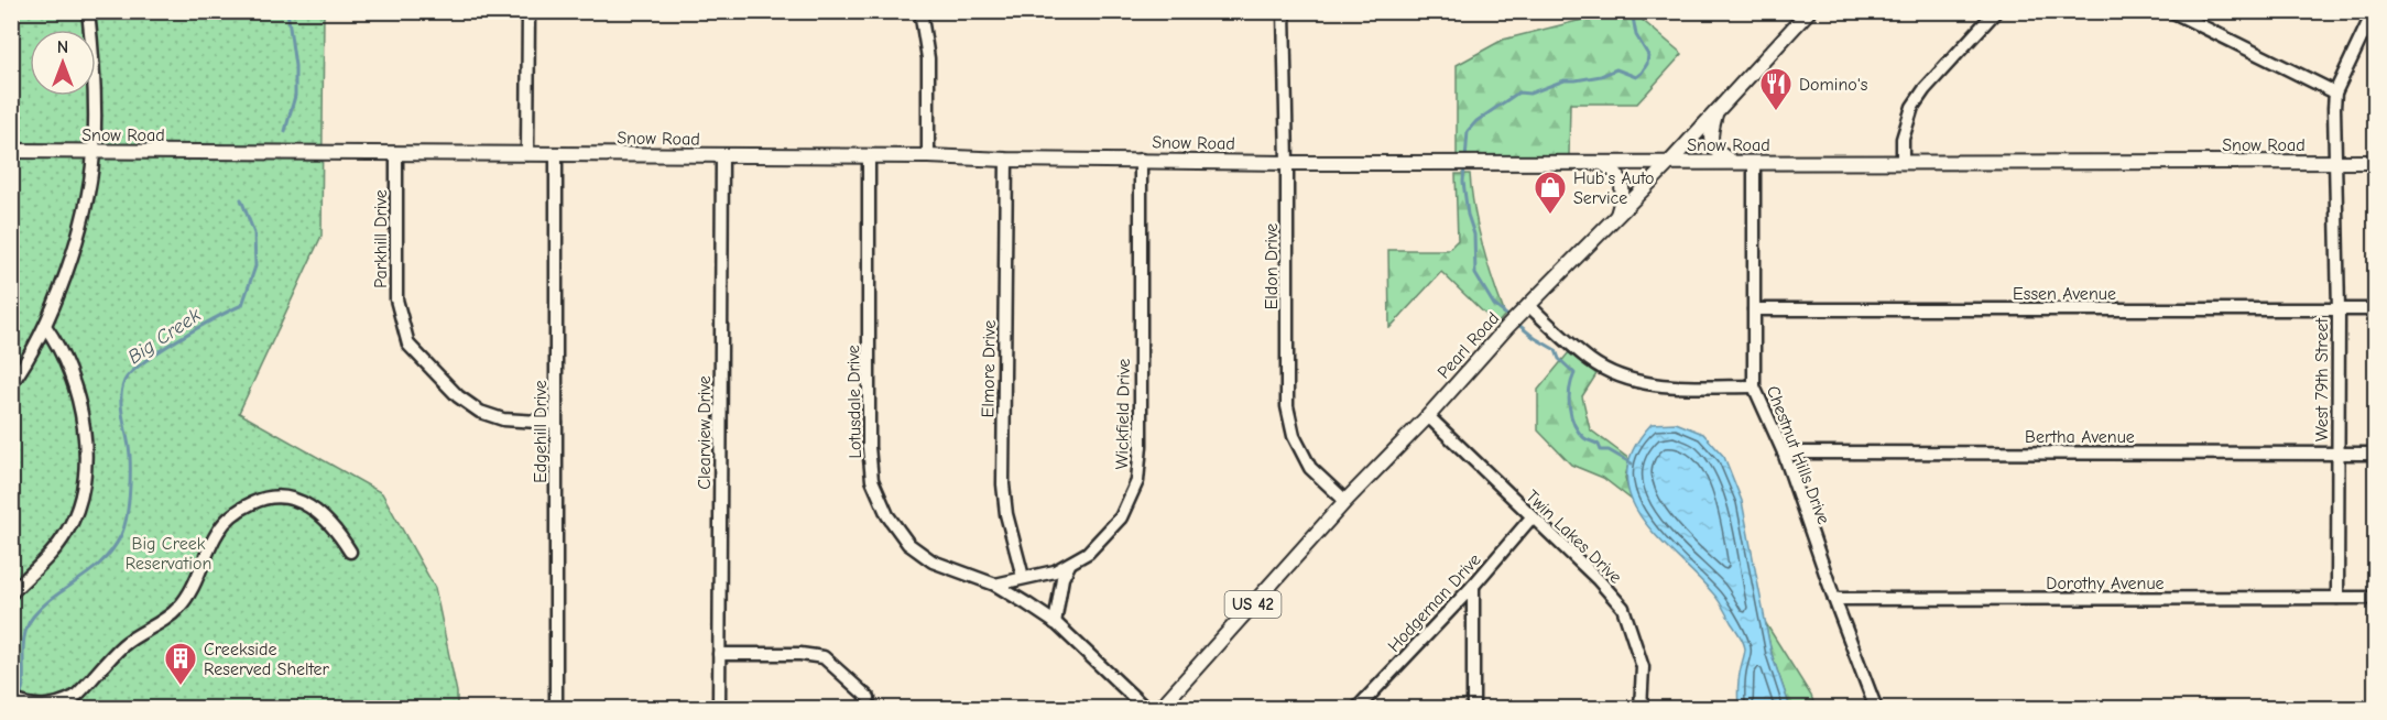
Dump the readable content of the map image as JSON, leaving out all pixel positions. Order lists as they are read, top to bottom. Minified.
{"streets":{"main road":["Snow Road","Pearl Road","US 42"],"street":["Parkhill Drive","Eldon Drive","Essen Avenue","Elmore Drive","West 79th Street","Lotusdale Drive","Wickfield Drive","Edgehill Drive","Clearview Drive","Bertha Avenue","Chestnut Hills Drive","Twin Lakes Drive","Dorothy Avenue","Hodgeman Drive"]},"crossings":[["Snow Road","Parkhill Drive"],["Snow Road","Eldon Drive"],["Snow Road","Pearl Road"],["Snow Road","Elmore Drive"],["Snow Road","West 79th Street"],["Snow Road","Lotusdale Drive"],["Snow Road","Wickfield Drive"],["Snow Road","Edgehill Drive"],["Snow Road","Clearview Drive"],["Snow Road","Chestnut Hills Drive"],["Parkhill Drive","Edgehill Drive"],["Eldon Drive","Pearl Road"],["Essen Avenue","West 79th Street"],["Essen Avenue","Chestnut Hills Drive"],["Pearl Road","Twin Lakes Drive"],["Elmore Drive","Wickfield Drive"],["West 79th Street","Bertha Avenue"],["West 79th Street","Dorothy Avenue"],["Lotusdale Drive","Wickfield Drive"],["Bertha Avenue","Chestnut Hills Drive"],["Chestnut Hills Drive","Dorothy Avenue"],["Twin Lakes Drive","Hodgeman Drive"]],"water":["Big Creek"],"parks":["Big Creek Reservation"],"places":{"restaurant":["Domino's"],"shop":["Hub's Auto Service"],"building":["Creekside Reserved Shelter"]},"north":"top"}
